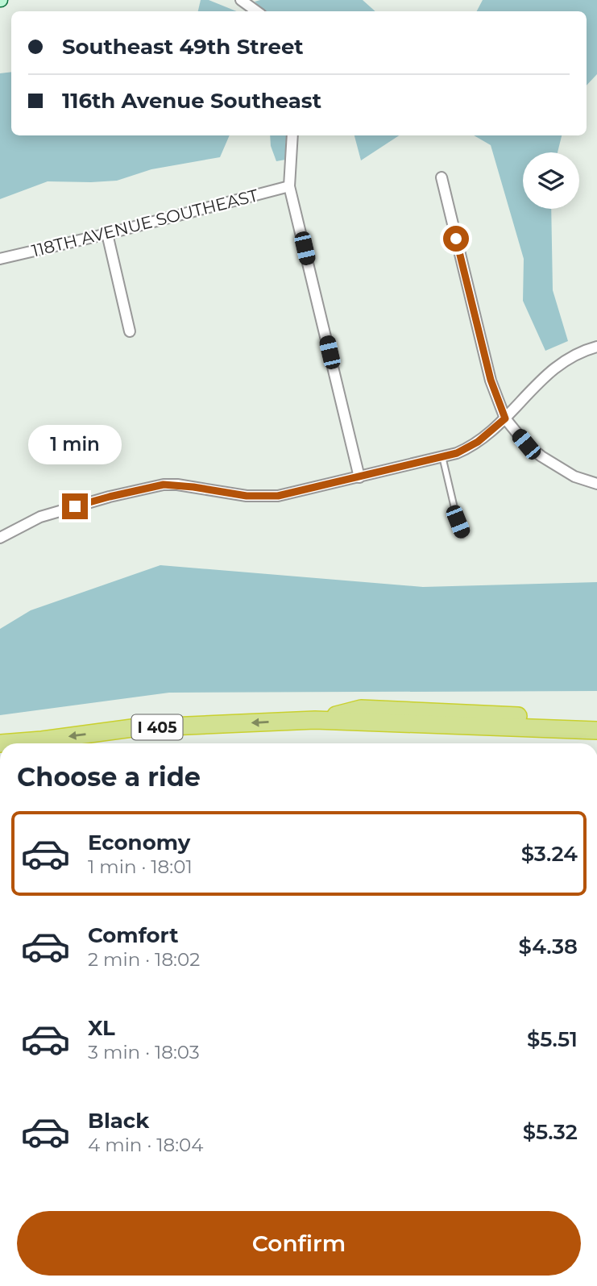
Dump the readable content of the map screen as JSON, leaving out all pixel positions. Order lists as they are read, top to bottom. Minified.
{"streets":{"highway":["I 405"],"street":["118TH AVENUE SOUTHEAST"]},"page":{"banner":["Southeast 49th Street","116th Avenue Southeast"],"bubble":"1 min","heading":"Choose a ride","list":[{"name":"Economy","note":"1 min · 18:01","value":"$3.24"},{"name":"Comfort","note":"2 min · 18:02","value":"$4.38"},{"name":"XL","note":"3 min · 18:03","value":"$5.51"},{"name":"Black","note":"4 min · 18:04","value":"$5.32"}],"buttons":"Confirm"}}
